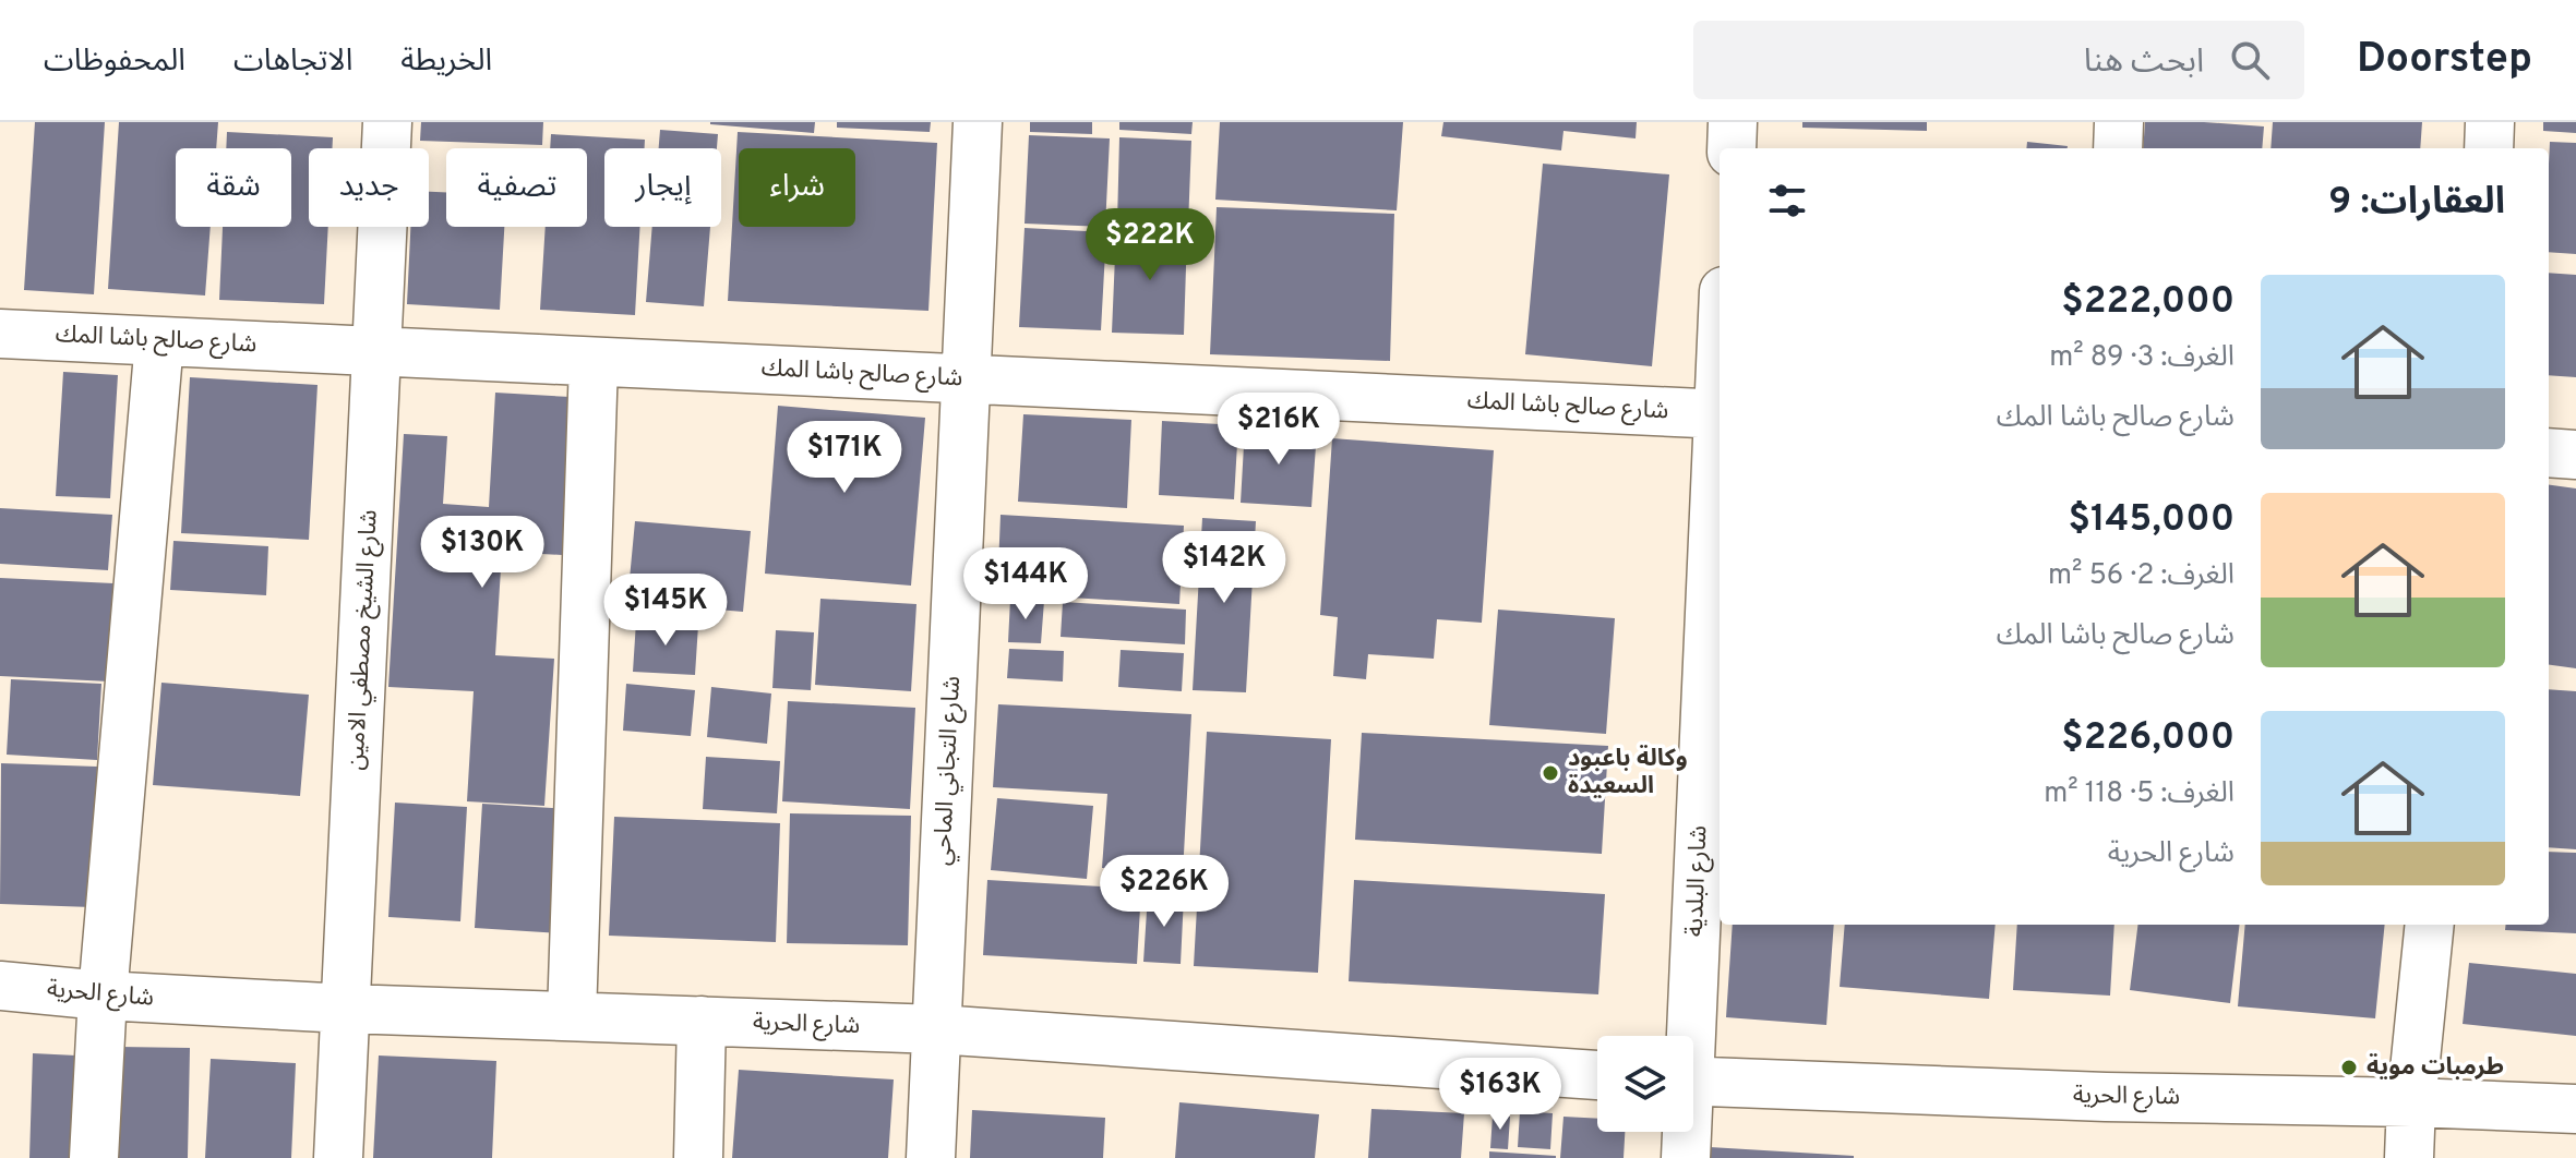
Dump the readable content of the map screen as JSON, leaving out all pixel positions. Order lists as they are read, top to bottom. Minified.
{"streets":{"street":["شارع صالح باشا المك","شارع الشيخ مصطفي الامين","شارع التجاني الماحي","شارع البلدية","شارع الحرية"]},"crossings":[["شارع صالح باشا المك","شارع الشيخ مصطفي الامين"],["شارع صالح باشا المك","شارع التجاني الماحي"],["شارع الشيخ مصطفي الامين","شارع الحرية"],["شارع التجاني الماحي","شارع الحرية"]],"places":["وكالة باعبود السعيدة","طرمبات موية"],"page":{"header":"Doorstep","search":"ابحث هنا","nav":["الخريطة","الاتجاهات","المحفوظات"],"chip":["شراء","إيجار","تصفية","جديد","شقة"],"heading":"العقارات: 9","price":["$222K","$216K","$171K","$130K","$142K","$144K","$145K","$226K","$163K"],"list":[{"name":"$222,000","note":"الغرف: 3 · 89 m² · شارع صالح باشا المك"},{"name":"$145,000","note":"الغرف: 2 · 56 m² · شارع صالح باشا المك"},{"name":"$226,000","note":"الغرف: 5 · 118 m² · شارع الحرية"}]}}
